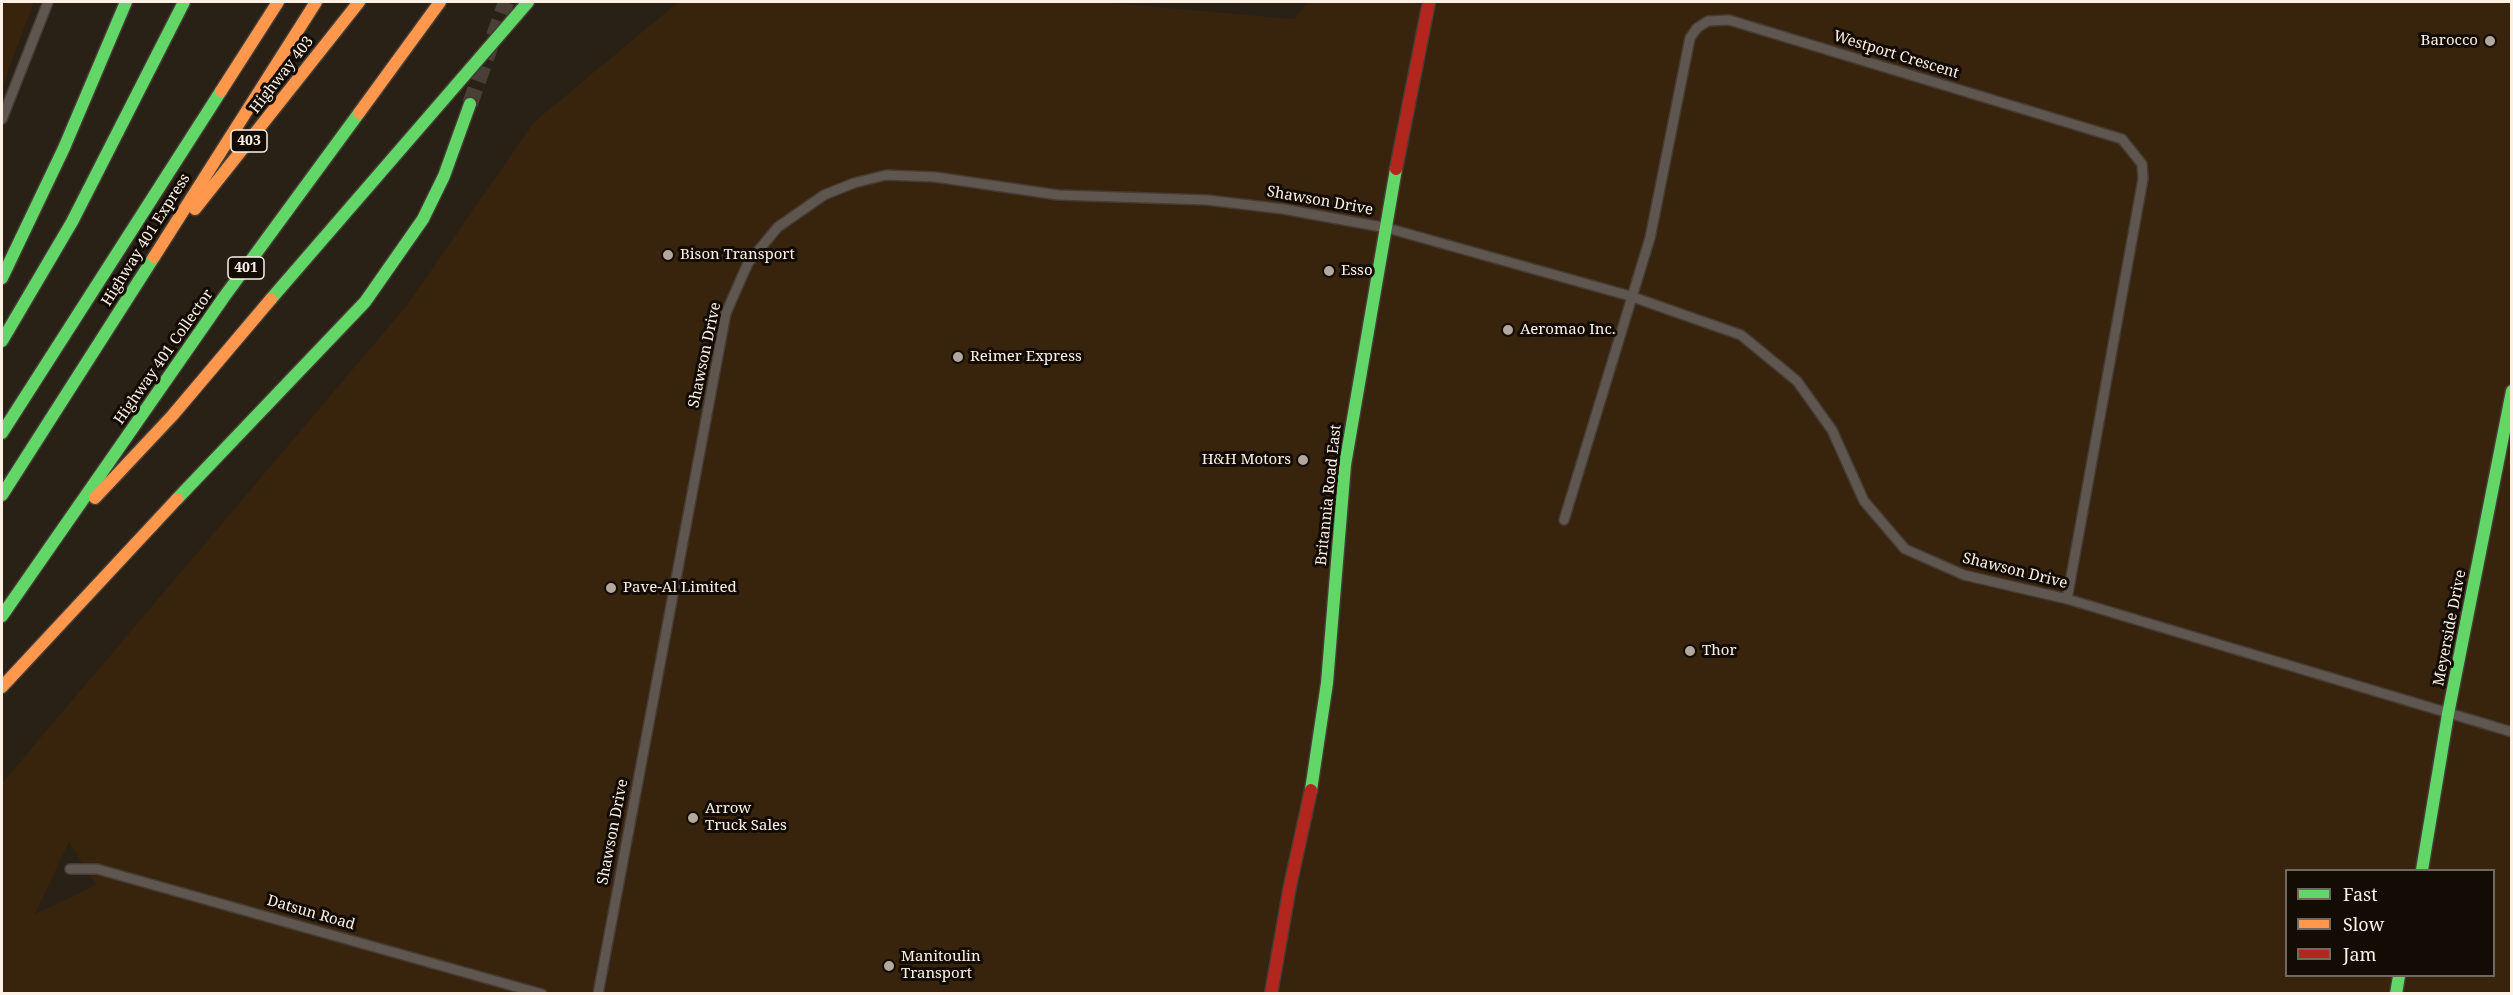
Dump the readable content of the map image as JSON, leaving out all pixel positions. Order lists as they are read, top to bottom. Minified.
{"streets":{"main road":["Highway 403","403","Highway 401 Express","401","Highway 401 Collector","Britannia Road East","Meyerside Drive"],"street":["Westport Crescent","Shawson Drive","Datsun Road"]},"crossings":[["Westport Crescent","Shawson Drive"],["Highway 403","Highway 401 Express"],["Shawson Drive","Britannia Road East"],["Shawson Drive","Meyerside Drive"]],"places":["Barocco","Bison Transport","Esso","Aeromao Inc.","Reimer Express","H&H Motors","Pave-Al Limited","Thor","Arrow Truck Sales","Manitoulin Transport"],"legend":["Fast","Slow","Jam"]}
